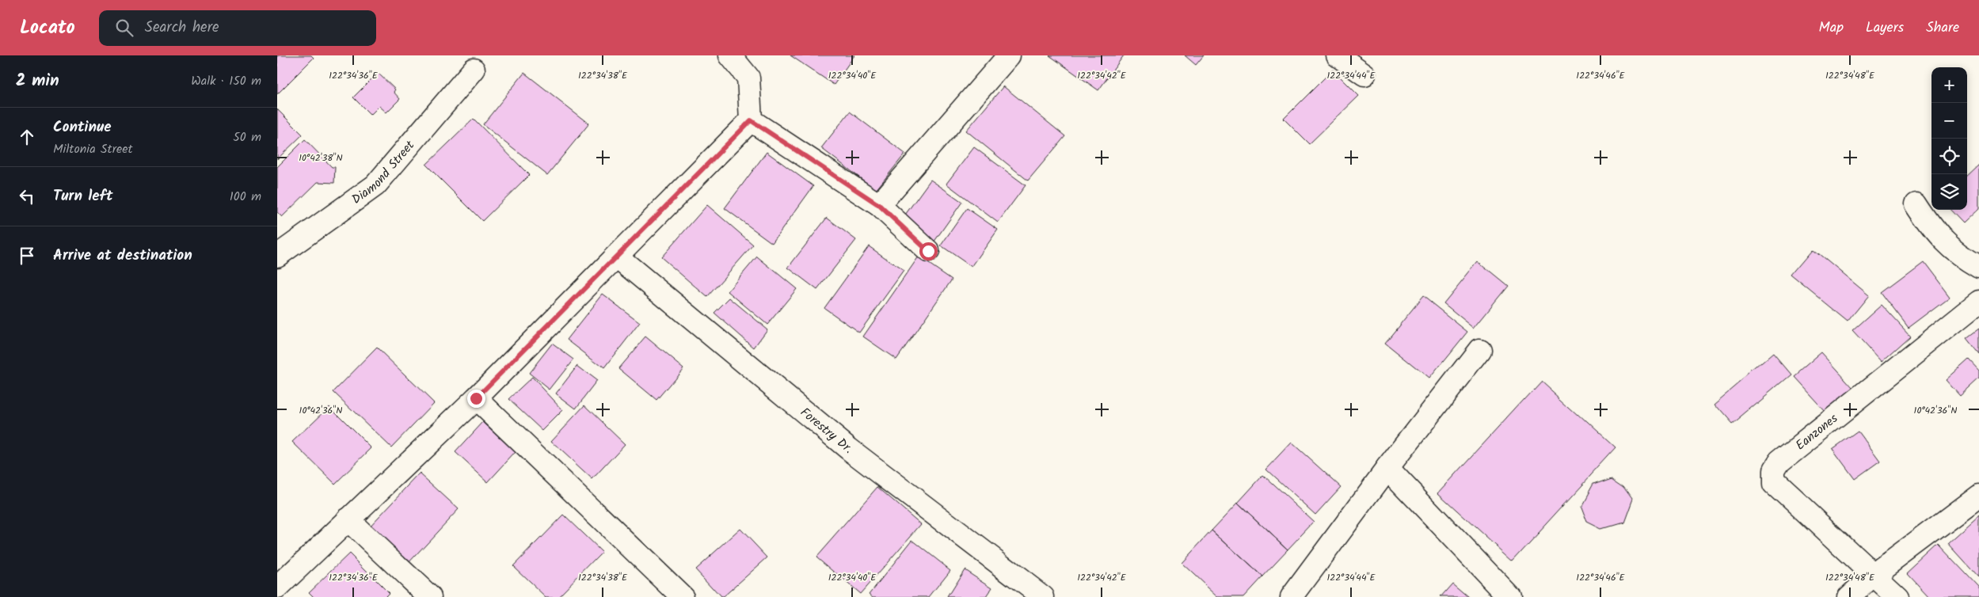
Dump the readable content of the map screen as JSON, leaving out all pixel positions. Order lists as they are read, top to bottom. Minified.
{"streets":{"street":["Diamond Street","Forestry Dr.","Eanzones"]},"page":{"header":"Locato","search":"Search here","nav":["Map","Layers","Share"],"heading":["2 min","Walk · 150 m"],"map_buttons":["+","−"],"list":[["Continue","Miltonia Street","50 m"],["Turn left","100 m"],"Arrive at destination"]},"coordinates":["122°34'36\"E","122°34'38\"E","122°34'40\"E","122°34'42\"E","122°34'44\"E","122°34'46\"E","122°34'48\"E","10°42'38\"N","10°42'36\"N"]}
